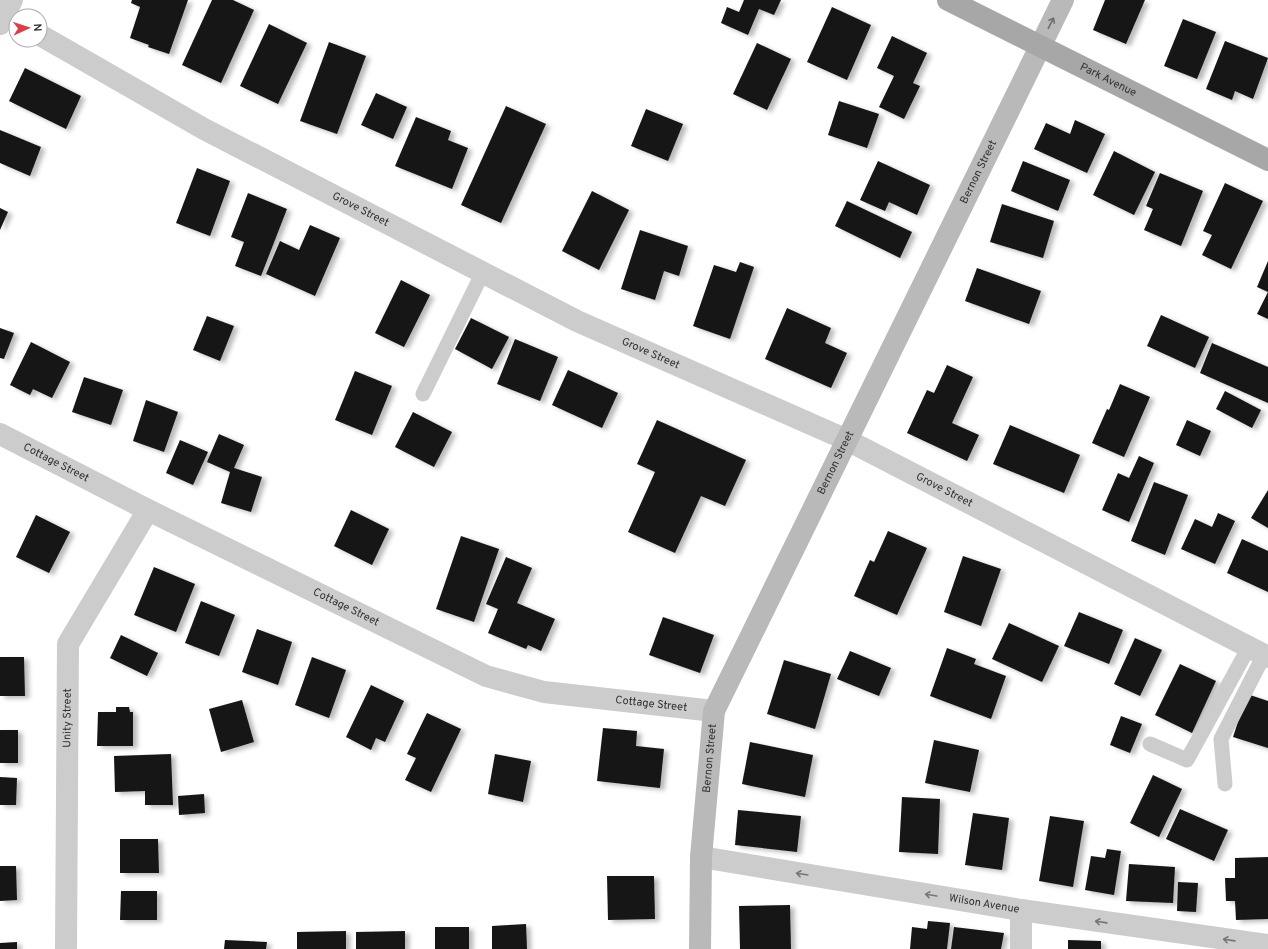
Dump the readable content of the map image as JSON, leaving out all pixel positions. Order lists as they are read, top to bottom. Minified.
{"streets":{"main road":["Park Avenue"],"street":["Bernon Street","Grove Street","Cottage Street","Unity Street","Wilson Avenue"]},"crossings":[["Park Avenue","Bernon Street"],["Bernon Street","Grove Street"],["Bernon Street","Cottage Street"],["Bernon Street","Wilson Avenue"],["Cottage Street","Unity Street"]],"one_way":["Wilson Avenue"],"north":"right"}
